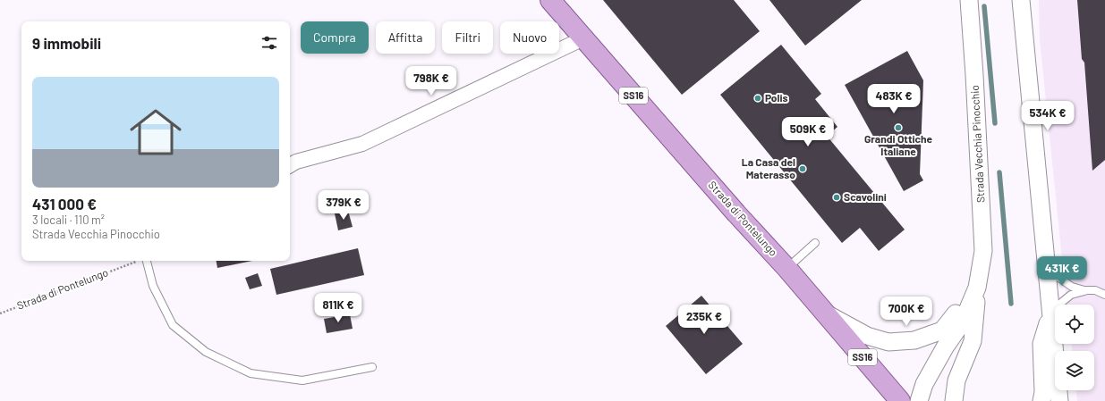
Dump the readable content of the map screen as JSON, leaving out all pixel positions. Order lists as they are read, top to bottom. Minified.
{"streets":{"main road":["SS16","Strada di Pontelungo"],"street":["Strada Vecchia Pinocchio"]},"crossings":[["Strada Vecchia Pinocchio","Strada di Pontelungo"]],"places":["Polis","Grandi Ottiche Italiane","La Casa del Materasso","Scavolini"],"page":{"chip":["Compra","Affitta","Filtri","Nuovo"],"heading":"9 immobili","list":[{"name":"431 000 €","note":"3 locali · 110 m² · Strada Vecchia Pinocchio"}],"price":["798K €","483K €","534K €","509K €","379K €","431K €","811K €","700K €","235K €"]}}
